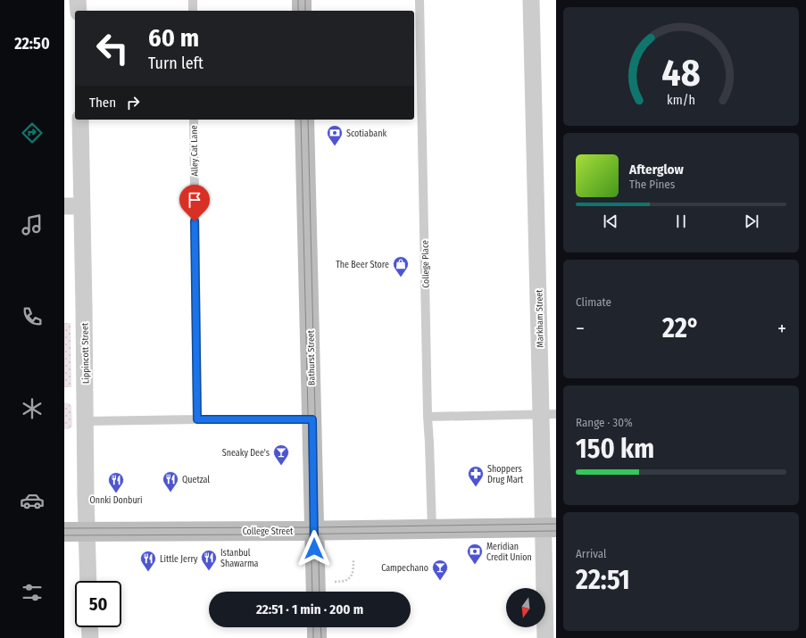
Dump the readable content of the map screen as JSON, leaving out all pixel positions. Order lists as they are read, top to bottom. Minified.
{"streets":{"main road":["Bathurst Street","College Street"],"street":["Markham Street","Lippincott Street"],"lane":["Alley Cat Lane","College Place"]},"crossings":[["College Place","College Street"],["Markham Street","College Street"],["Lippincott Street","College Street"],["Bathurst Street","College Street"]],"places":{"bank":["Scotiabank","Meridian Credit Union"],"shop":["The Beer Store"],"bar":["Sneaky Dee's","Campechano"],"pharmacy":["Shoppers Drug Mart"],"restaurant":["Quetzal","Onnki Donburi","Istanbul Shawarma","Little Jerry"]},"north":"bottom","page":{"tabs":"22:50","turn":["60 m","Turn left"],"then":"Then","song":["Afterglow","The Pines"],"tile":["Climate",["Range · 30%","150 km"],["Arrival","22:51"]],"heat":["−","22°","+"],"limit":"50","trip":"22:51 · 1 min · 200 m","gauge":["48","km/h"]}}
